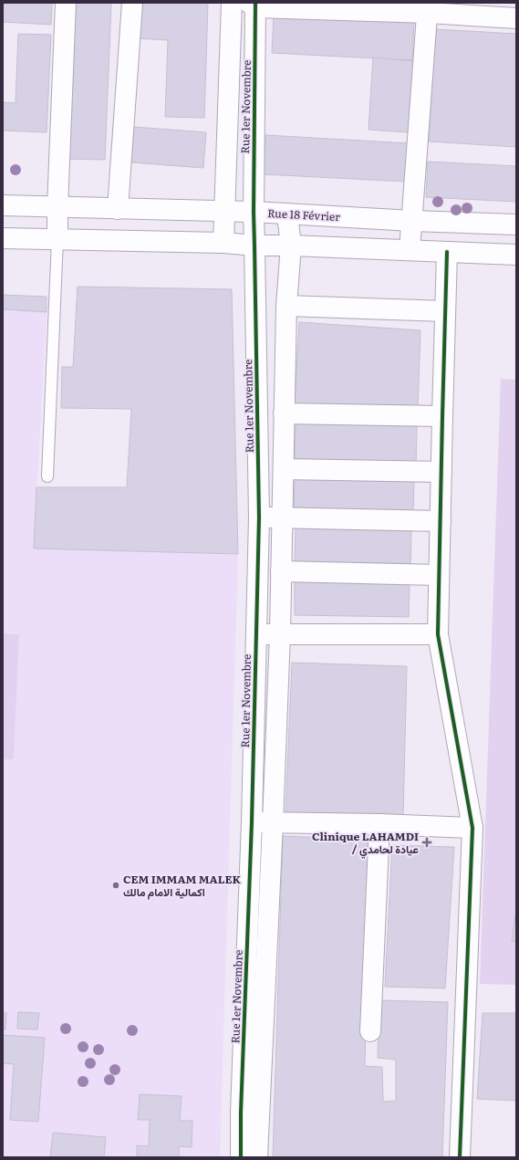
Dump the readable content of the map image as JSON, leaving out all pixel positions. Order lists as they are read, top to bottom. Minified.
{"streets":{"street":["Rue 1er Novembre","Rue 18 Février"]},"crossings":[["Rue 1er Novembre","Rue 18 Février"]],"places":{"health":["Clinique LAHAMDI / عيادة لحامدي"],"other":["CEM IMMAM MALEK اكمالية الامام مالك"]}}
